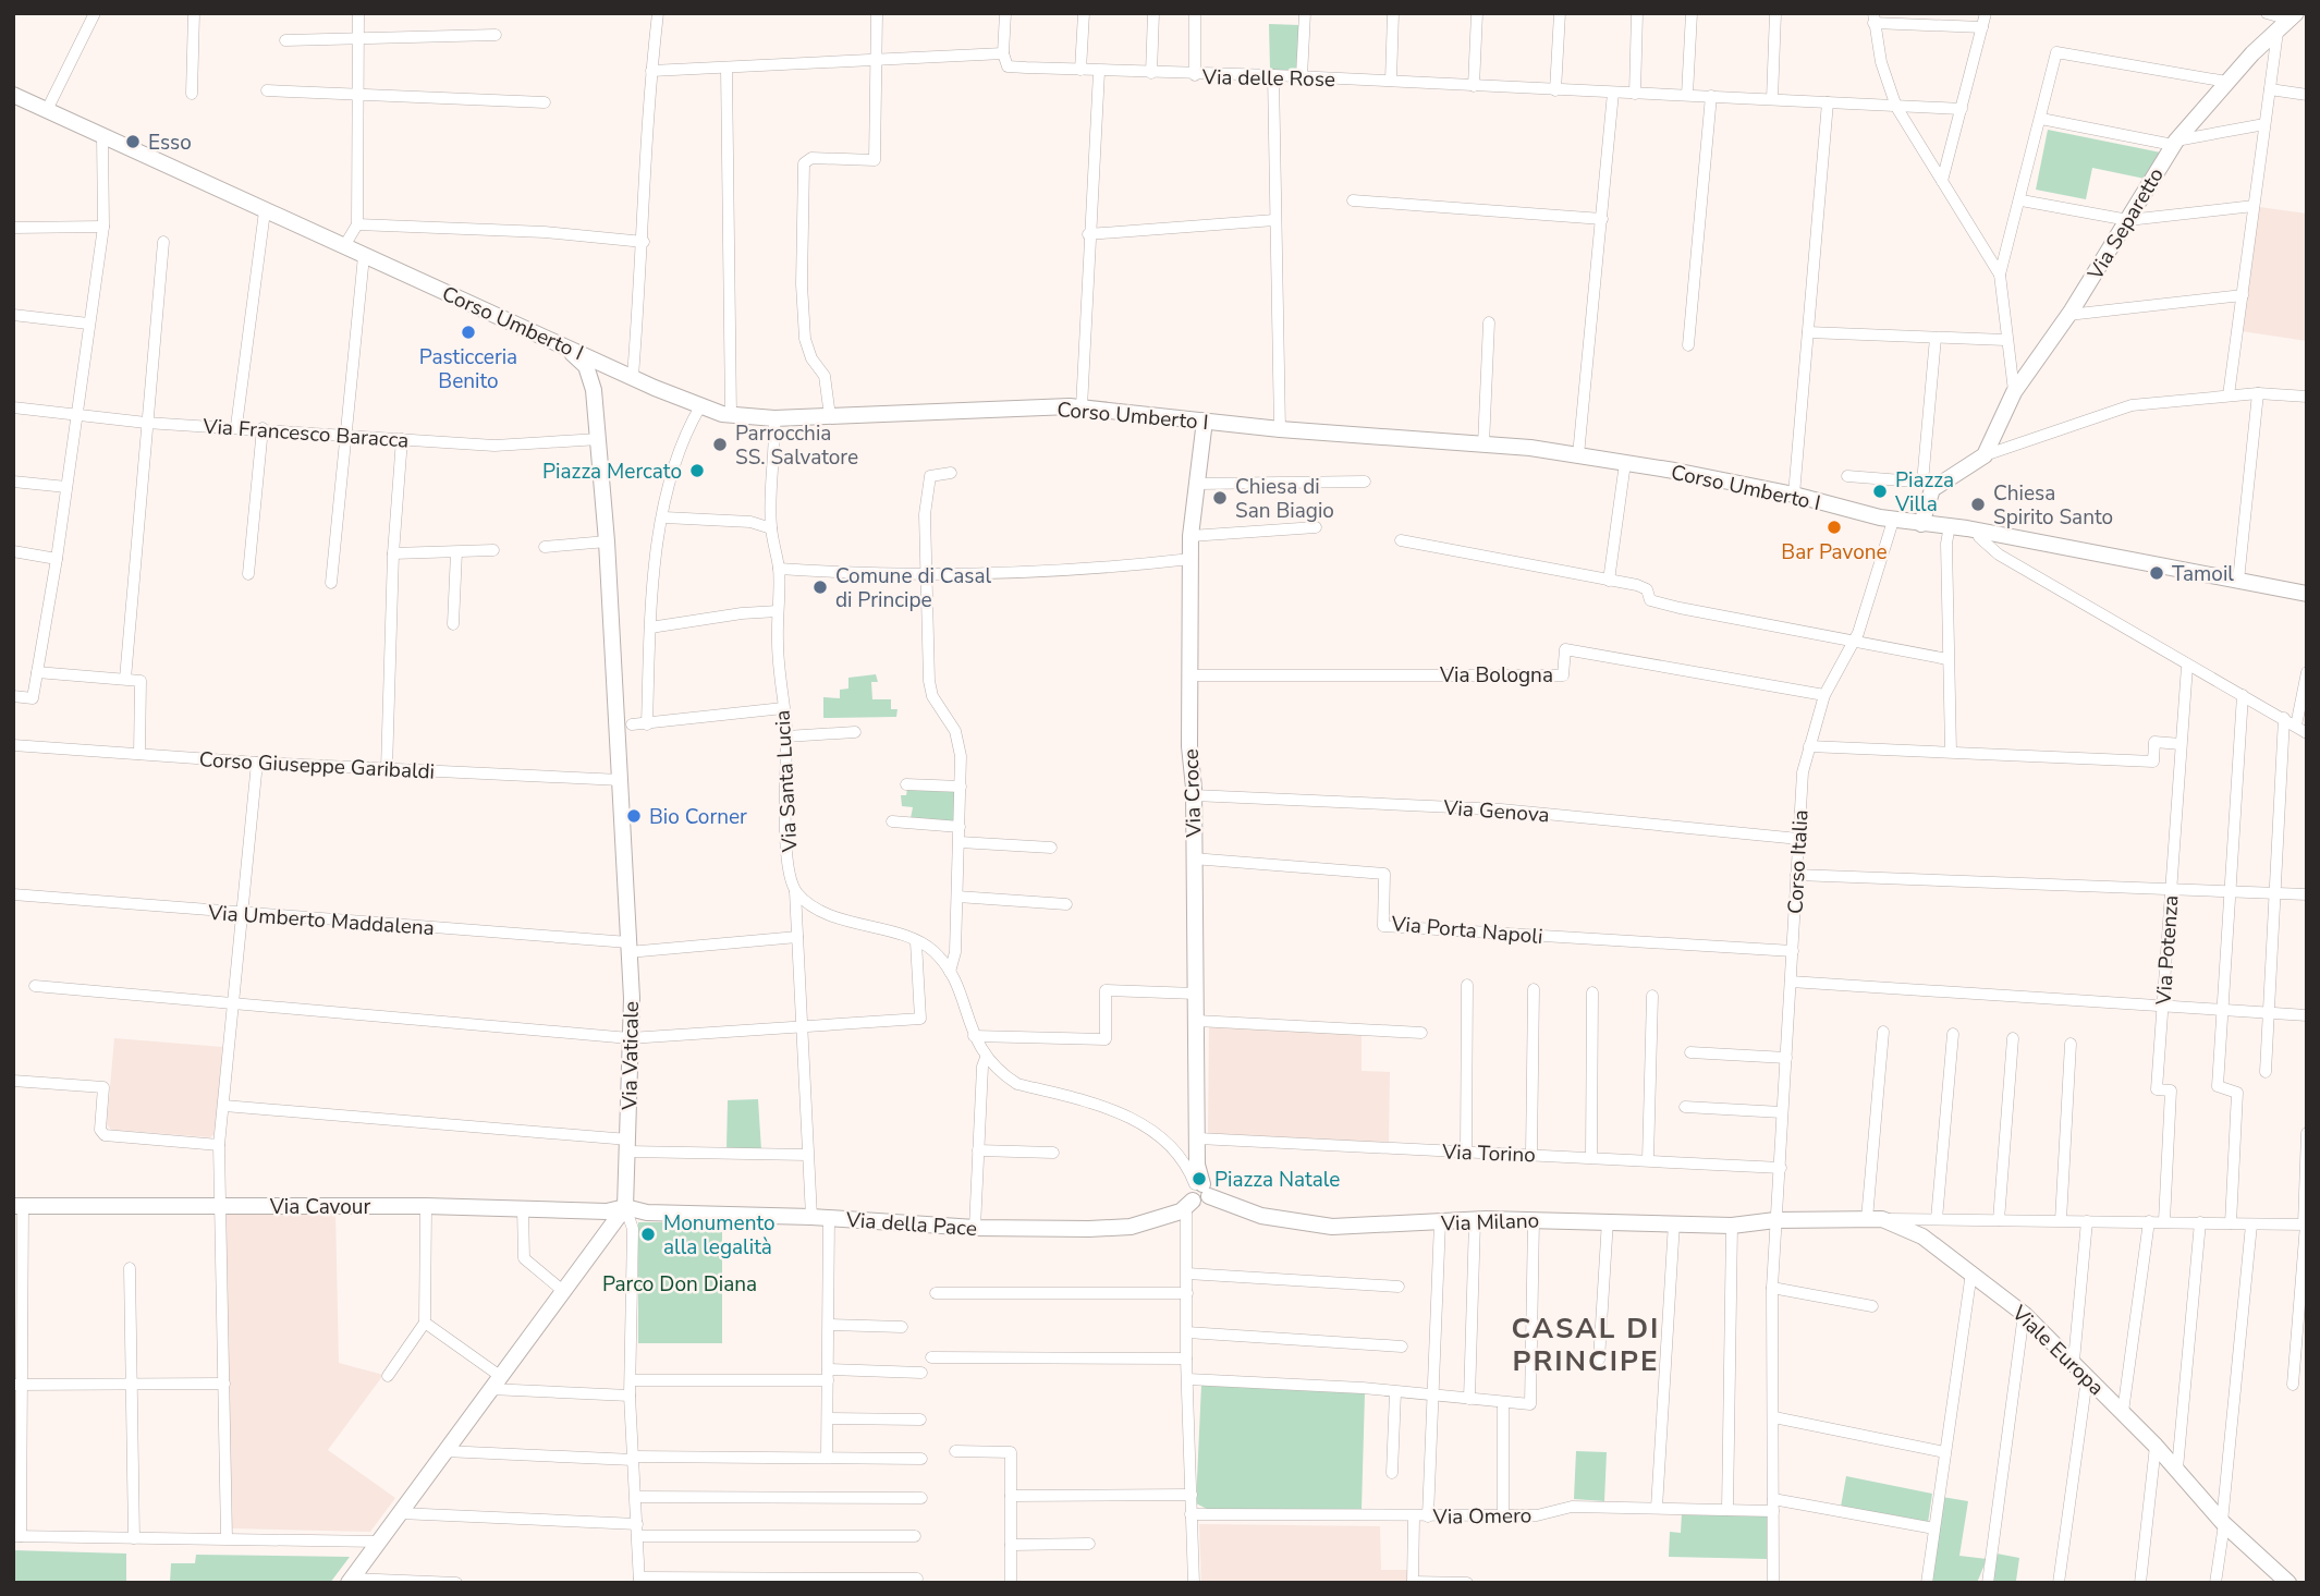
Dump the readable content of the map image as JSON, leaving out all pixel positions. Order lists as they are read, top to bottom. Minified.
{"streets":{"street":["Via delle Rose","Via Separetto","Corso Umberto I","Via Francesco Baracca","Via Bologna","Corso Giuseppe Garibaldi","Via Santa Lucia","Via Croce","Via Genova","Corso Italia","Via Umberto Maddalena","Via Porta Napoli","Via Potenza","Via Vaticale","Via Torino","Via Cavour","Via Milano","Via della Pace","Viale Europa","Via Omero"]},"crossings":[["Corso Umberto I","Via Santa Lucia"],["Corso Umberto I","Via Croce"],["Corso Umberto I","Corso Italia"],["Corso Umberto I","Via Vaticale"],["Via Francesco Baracca","Via Vaticale"],["Via Bologna","Via Croce"],["Via Bologna","Corso Italia"],["Corso Giuseppe Garibaldi","Via Vaticale"],["Via Santa Lucia","Via Umberto Maddalena"],["Via Santa Lucia","Via della Pace"],["Via Croce","Via Genova"],["Via Croce","Via Porta Napoli"],["Via Croce","Via Torino"],["Via Croce","Via Milano"],["Via Genova","Corso Italia"],["Corso Italia","Via Porta Napoli"],["Corso Italia","Via Torino"],["Corso Italia","Via Milano"],["Corso Italia","Viale Europa"],["Corso Italia","Via Omero"],["Via Umberto Maddalena","Via Vaticale"],["Via Vaticale","Via Cavour"],["Via Vaticale","Via della Pace"],["Via Cavour","Via della Pace"],["Via Milano","Viale Europa"]],"districts":["CASAL DI PRINCIPE"],"parks":["Parco Don Diana"],"places":["Esso","Pasticceria Benito","Parrocchia SS. Salvatore","Piazza Mercato","Piazza Villa","Chiesa di San Biagio","Chiesa Spirito Santo","Bar Pavone","Tamoil","Comune di Casal di Principe","Bio Corner","Piazza Natale","Monumento alla legalità"]}
